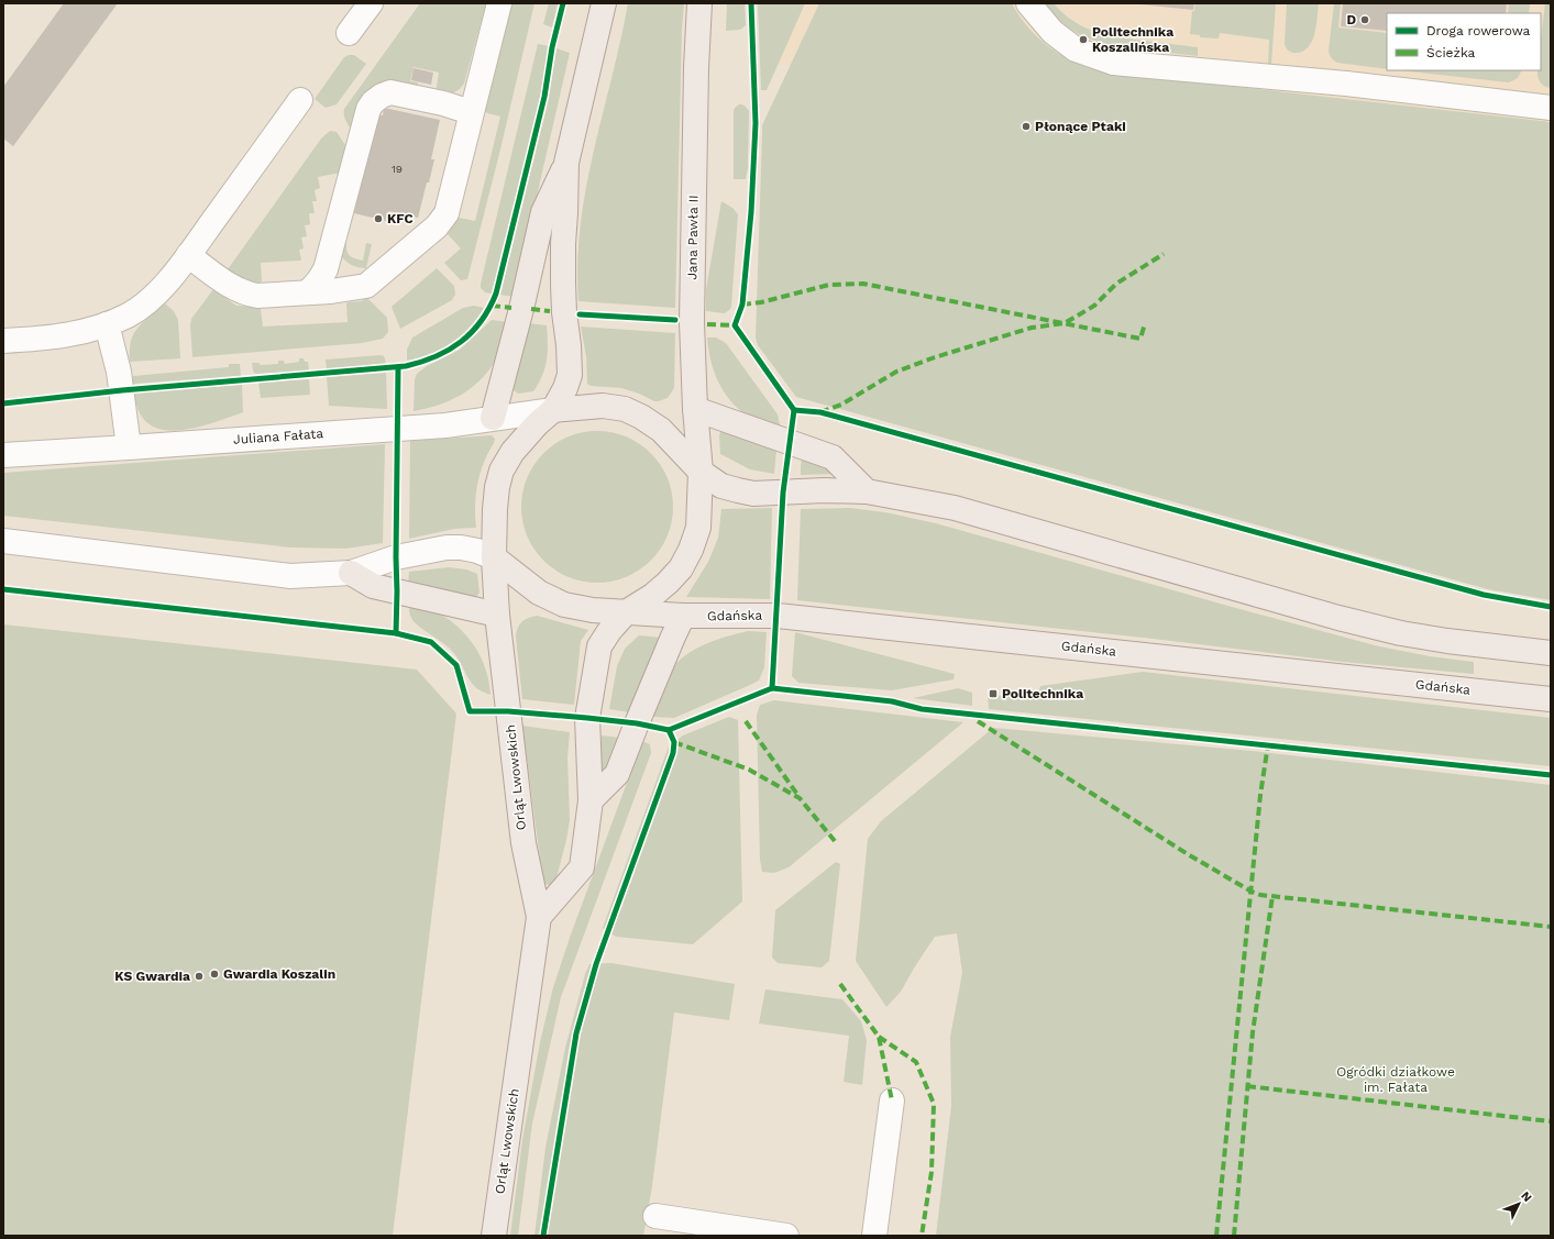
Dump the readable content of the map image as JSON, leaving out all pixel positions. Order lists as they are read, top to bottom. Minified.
{"streets":{"main road":["Jana Pawła II","Gdańska","Orląt Lwowskich"],"street":["Juliana Fałata"]},"crossings":[["Jana Pawła II","Gdańska"],["Juliana Fałata","Orląt Lwowskich"],["Gdańska","Orląt Lwowskich"]],"parks":["Ogródki działkowe im. Fałata"],"places":{"other":["D","Politechnika Koszalińska","Płonące Ptaki","KFC","Gwardia Koszalin","KS Gwardia"],"transit":["Politechnika"]},"house_numbers":["19"],"legend":["Droga rowerowa","Ścieżka"],"north":"top right"}
